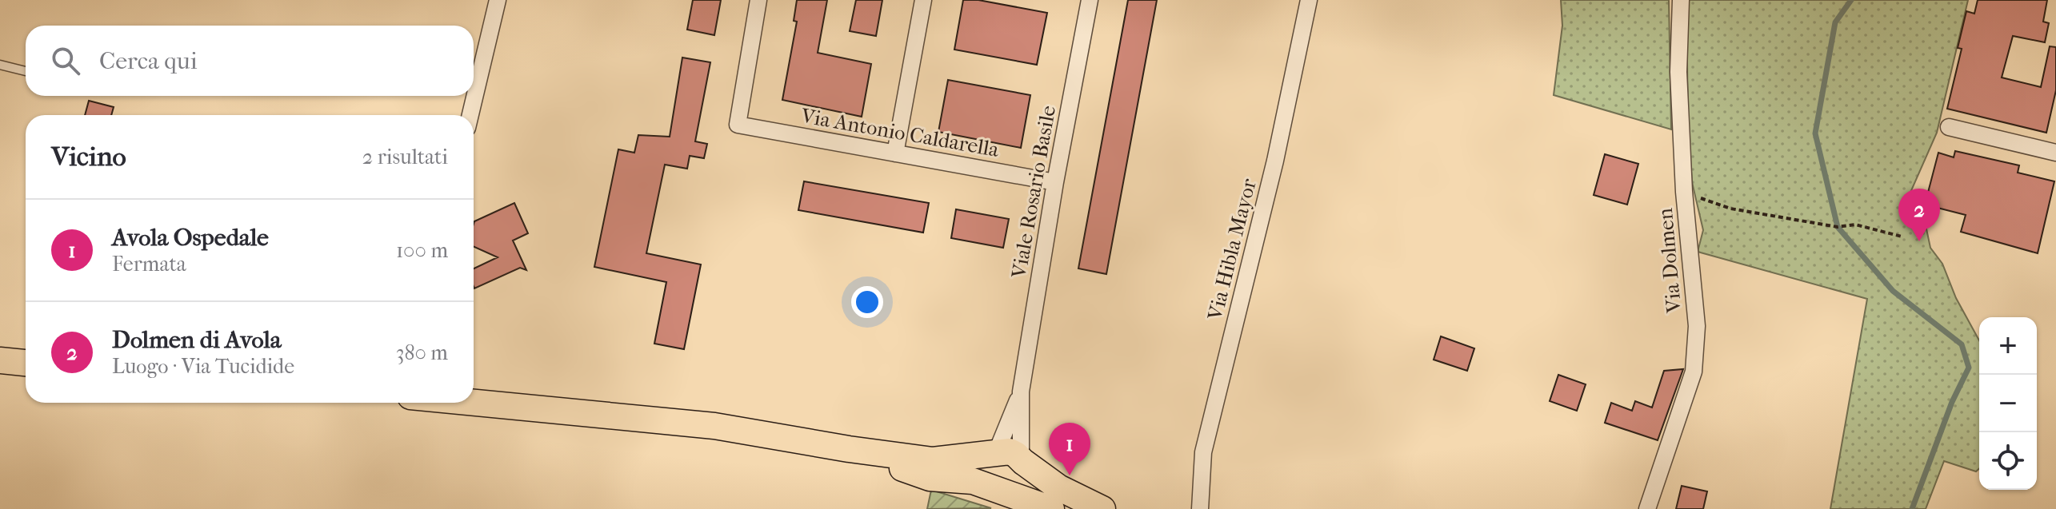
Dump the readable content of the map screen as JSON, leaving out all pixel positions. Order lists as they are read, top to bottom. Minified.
{"streets":{"street":["Via Antonio Caldarella","Viale Rosario Basile","Via Hibla Mayor","Via Dolmen"]},"crossings":[["Via Antonio Caldarella","Viale Rosario Basile"]],"page":{"search":"Cerca qui","heading":["Vicino","2 risultati"],"pins":["2","1"],"list":[{"mark":"1","name":"Avola Ospedale","note":"Fermata","value":"100 m"},{"mark":"2","name":"Dolmen di Avola","note":"Luogo · Via Tucidide","value":"380 m"}],"map_buttons":["+","−"]}}
